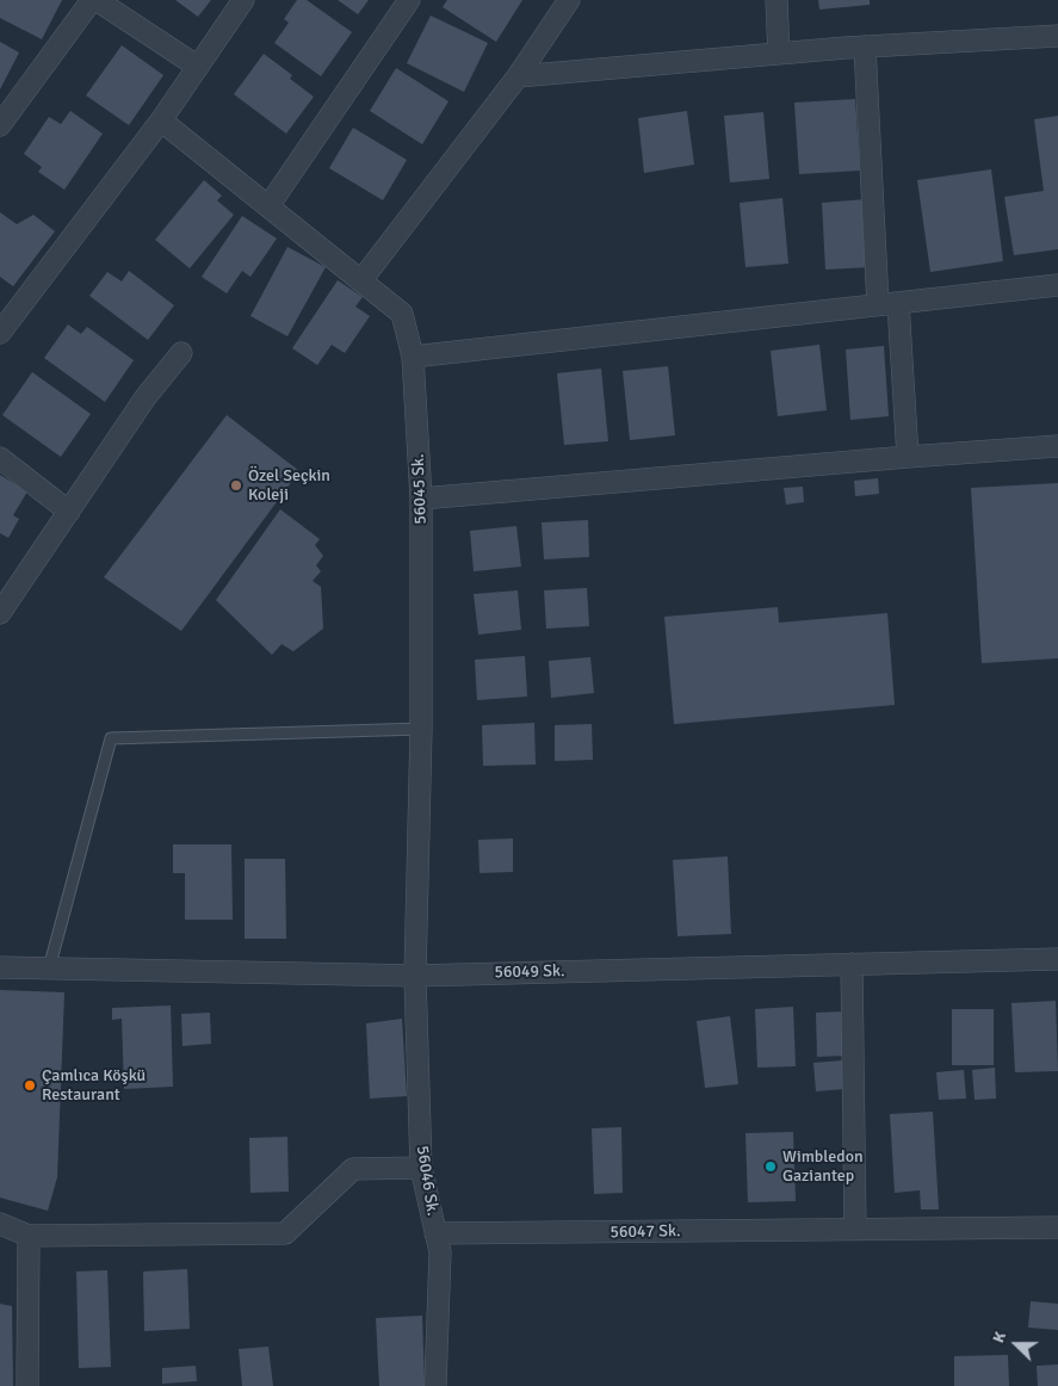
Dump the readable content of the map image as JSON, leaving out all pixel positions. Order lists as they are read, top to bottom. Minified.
{"streets":{"street":["56045 Sk.","56049 Sk.","56046 Sk.","56047 Sk."]},"crossings":[["56045 Sk.","56049 Sk."],["56045 Sk.","56046 Sk."],["56049 Sk.","56046 Sk."],["56046 Sk.","56047 Sk."]],"places":["Özel Seçkin Koleji","Çamlıca Köşkü Restaurant","Wimbledon Gaziantep"],"north":"left"}
